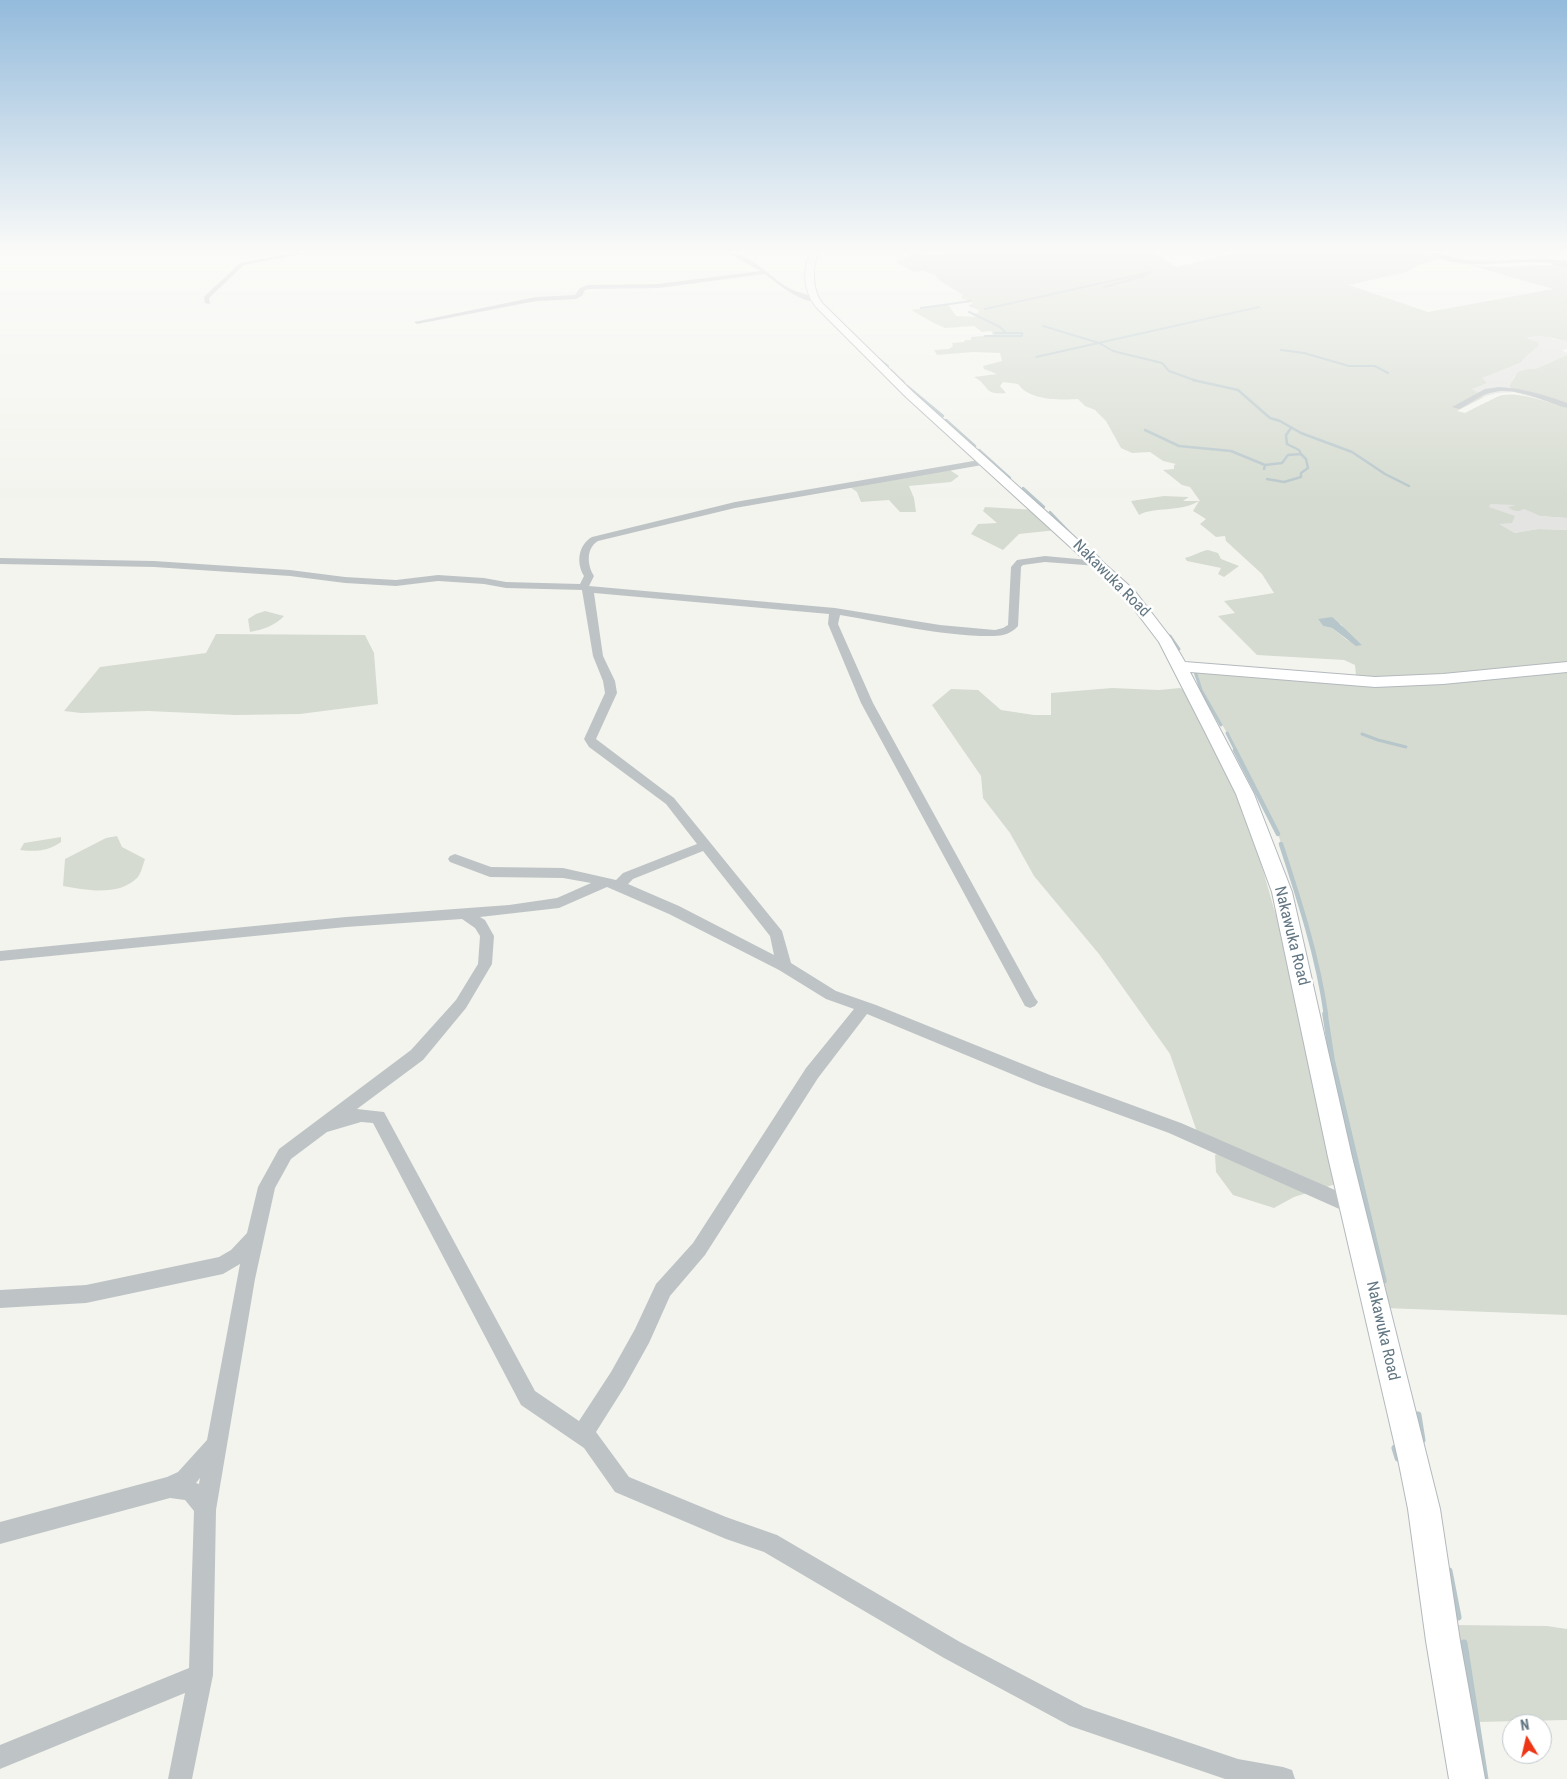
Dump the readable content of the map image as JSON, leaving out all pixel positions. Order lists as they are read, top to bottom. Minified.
{"streets":{"main road":["Nakawuka Road"]},"north":"top"}
